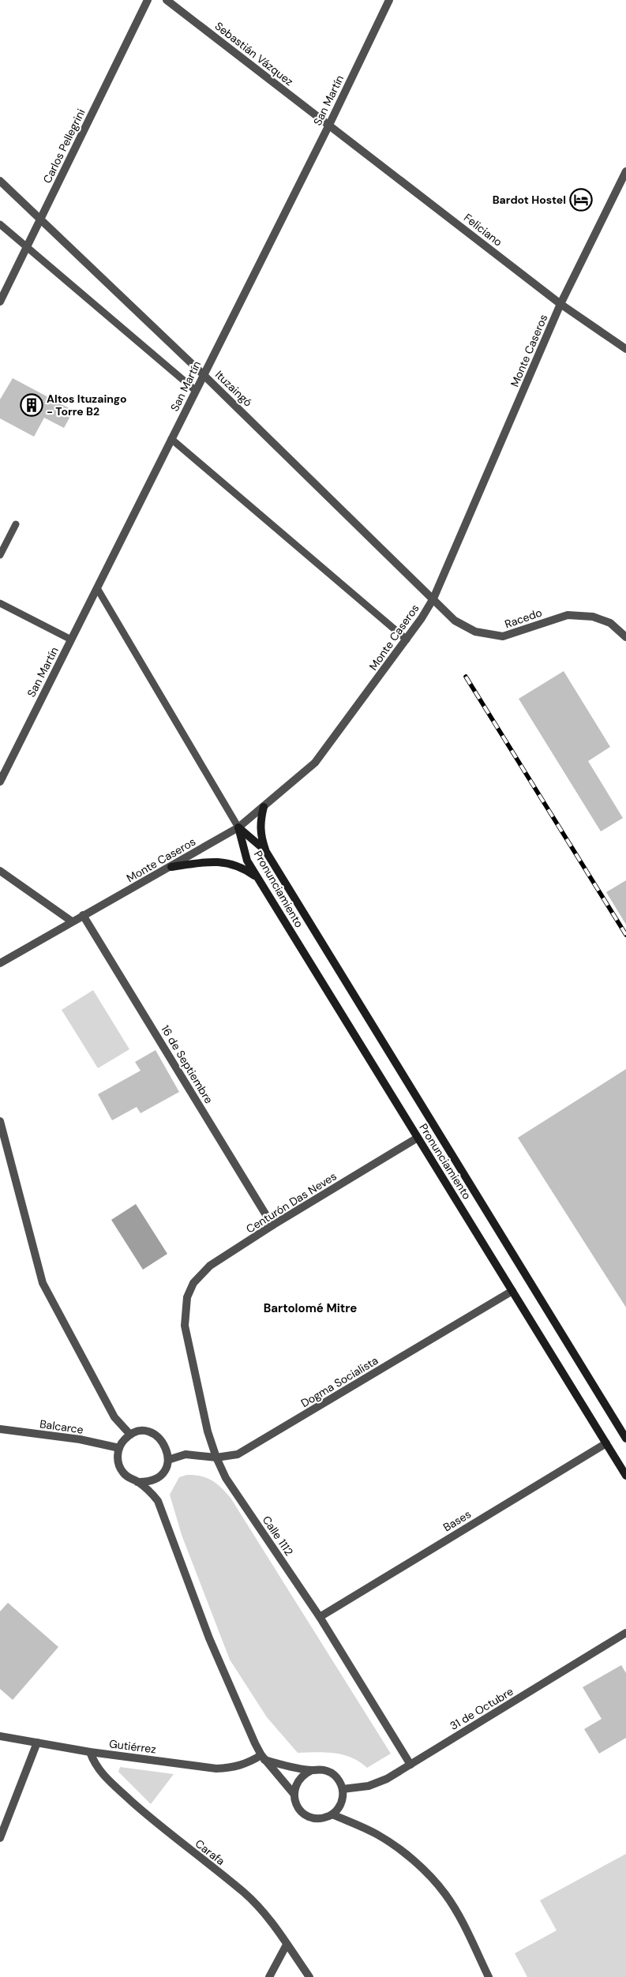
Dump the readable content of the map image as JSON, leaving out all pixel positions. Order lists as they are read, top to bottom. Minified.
{"streets":{"main road":["Pronunciamiento"],"street":["Sebastián Vázquez","San Martín","Carlos Pellegrini","Feliciano","Monte Caseros","Ituzaingó","Racedo","16 de Septiembre","Centurón Das Neves","Dogma Socialista","Balcarce","Bases","Calle 1112","31 de Octubre","Gutiérrez","Carafa"]},"crossings":[["Sebastián Vázquez","San Martín"],["Sebastián Vázquez","Feliciano"],["San Martín","Feliciano"],["San Martín","Ituzaingó"],["Carlos Pellegrini","Ituzaingó"],["Feliciano","Monte Caseros"],["Monte Caseros","Ituzaingó"],["Monte Caseros","Racedo"],["Monte Caseros","Pronunciamiento"],["Monte Caseros","16 de Septiembre"],["Ituzaingó","Racedo"],["Pronunciamiento","Centurón Das Neves"],["Pronunciamiento","Dogma Socialista"],["Pronunciamiento","Bases"],["16 de Septiembre","Centurón Das Neves"],["Centurón Das Neves","Calle 1112"],["Dogma Socialista","Balcarce"],["Dogma Socialista","Calle 1112"],["Bases","Calle 1112"],["Calle 1112","31 de Octubre"],["Gutiérrez","Carafa"]],"districts":["Bartolomé Mitre"],"places":{"hotel":["Bardot Hostel"],"building":["Altos Ituzaingo - Torre B2"]}}
